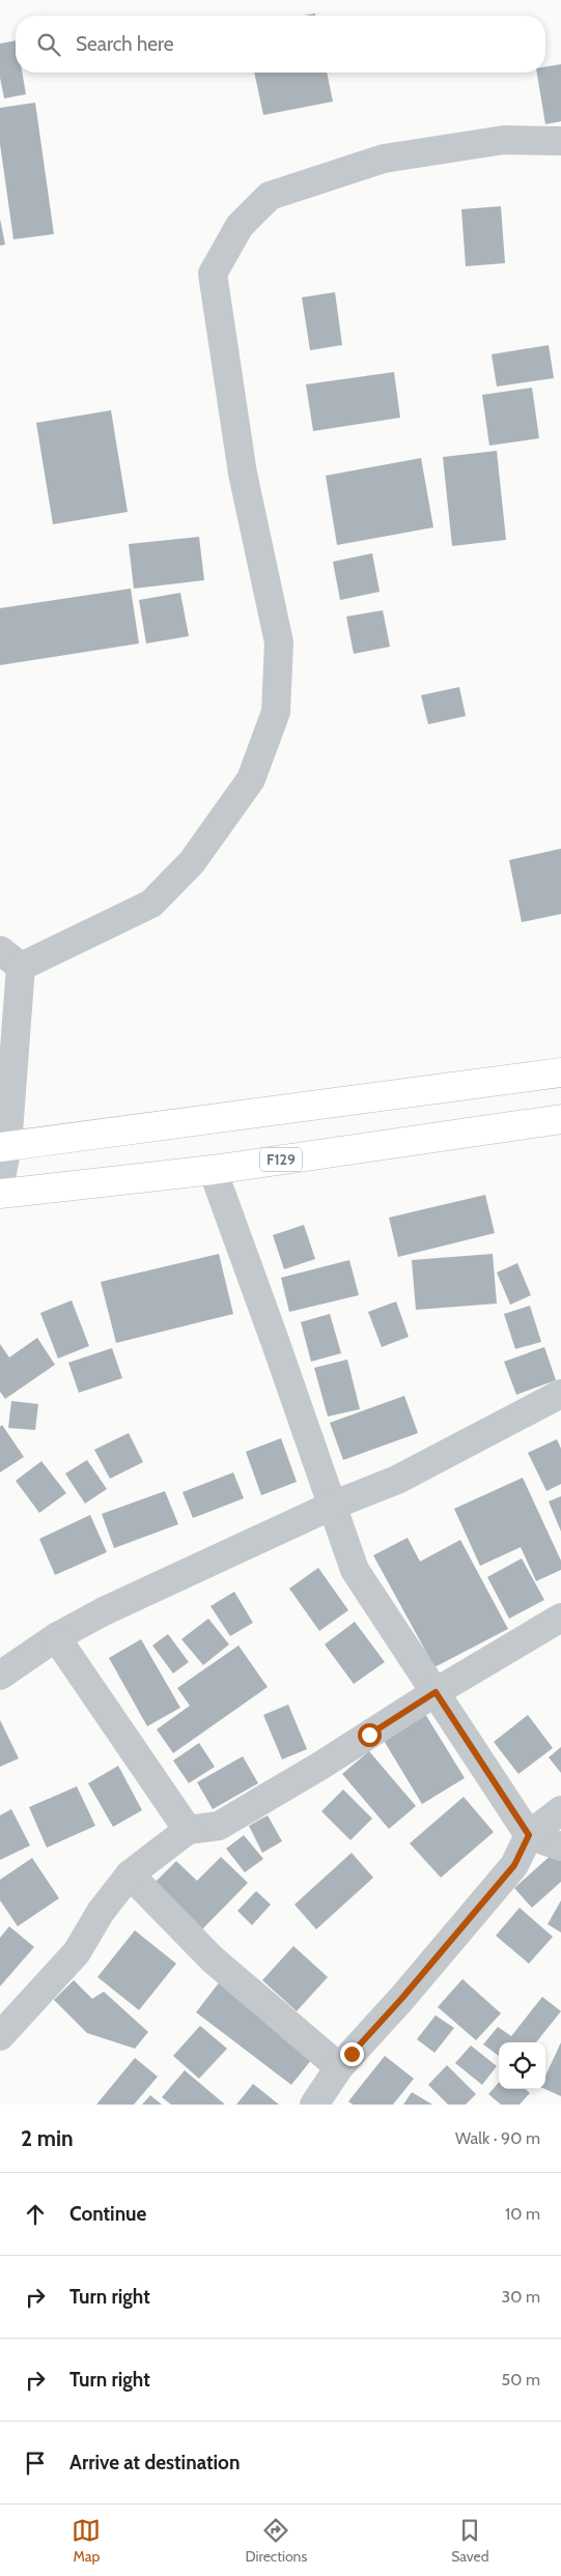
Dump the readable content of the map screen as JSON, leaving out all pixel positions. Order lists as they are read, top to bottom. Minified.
{"streets":{"main road":["F129"]},"page":{"search":"Search here","heading":["2 min","Walk · 90 m"],"list":[["Continue","10 m"],["Turn right","30 m"],["Turn right","50 m"],"Arrive at destination"],"nav":["Map","Directions","Saved"]}}
